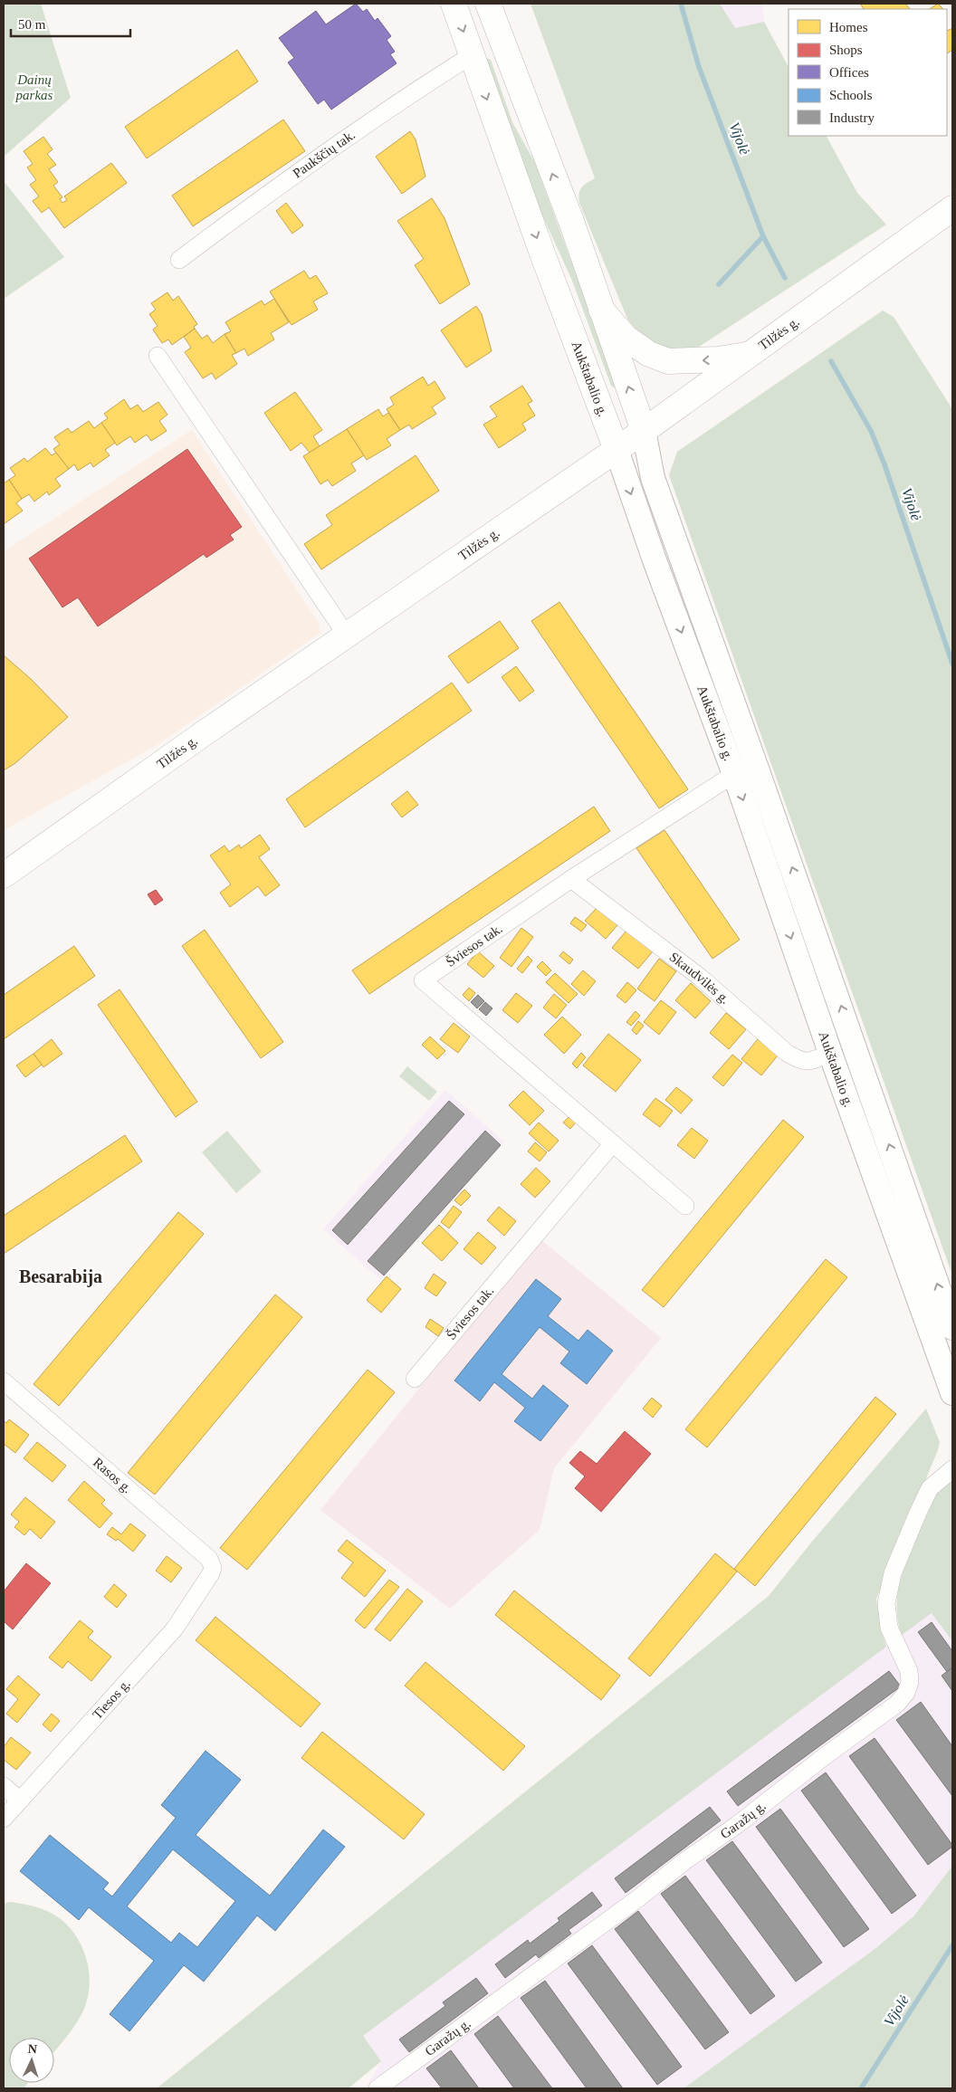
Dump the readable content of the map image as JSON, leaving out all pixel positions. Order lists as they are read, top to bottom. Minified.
{"streets":{"main road":["Tilžės g.","Aukštabalio g."],"street":["Paukščių tak.","Šviesos tak.","Skaudvilės g.","Rasos g.","Tiesos g.","Garažų g."]},"crossings":[["Paukščių tak.","Aukštabalio g."],["Tilžės g.","Aukštabalio g."],["Aukštabalio g.","Šviesos tak."],["Aukštabalio g.","Skaudvilės g."],["Šviesos tak.","Skaudvilės g."],["Rasos g.","Tiesos g."]],"districts":["Besarabija"],"water":["Vijolė"],"parks":["Dainų parkas"],"legend":["Homes","Shops","Offices","Schools","Industry"],"scale_bar":"50 m","north":"top"}
